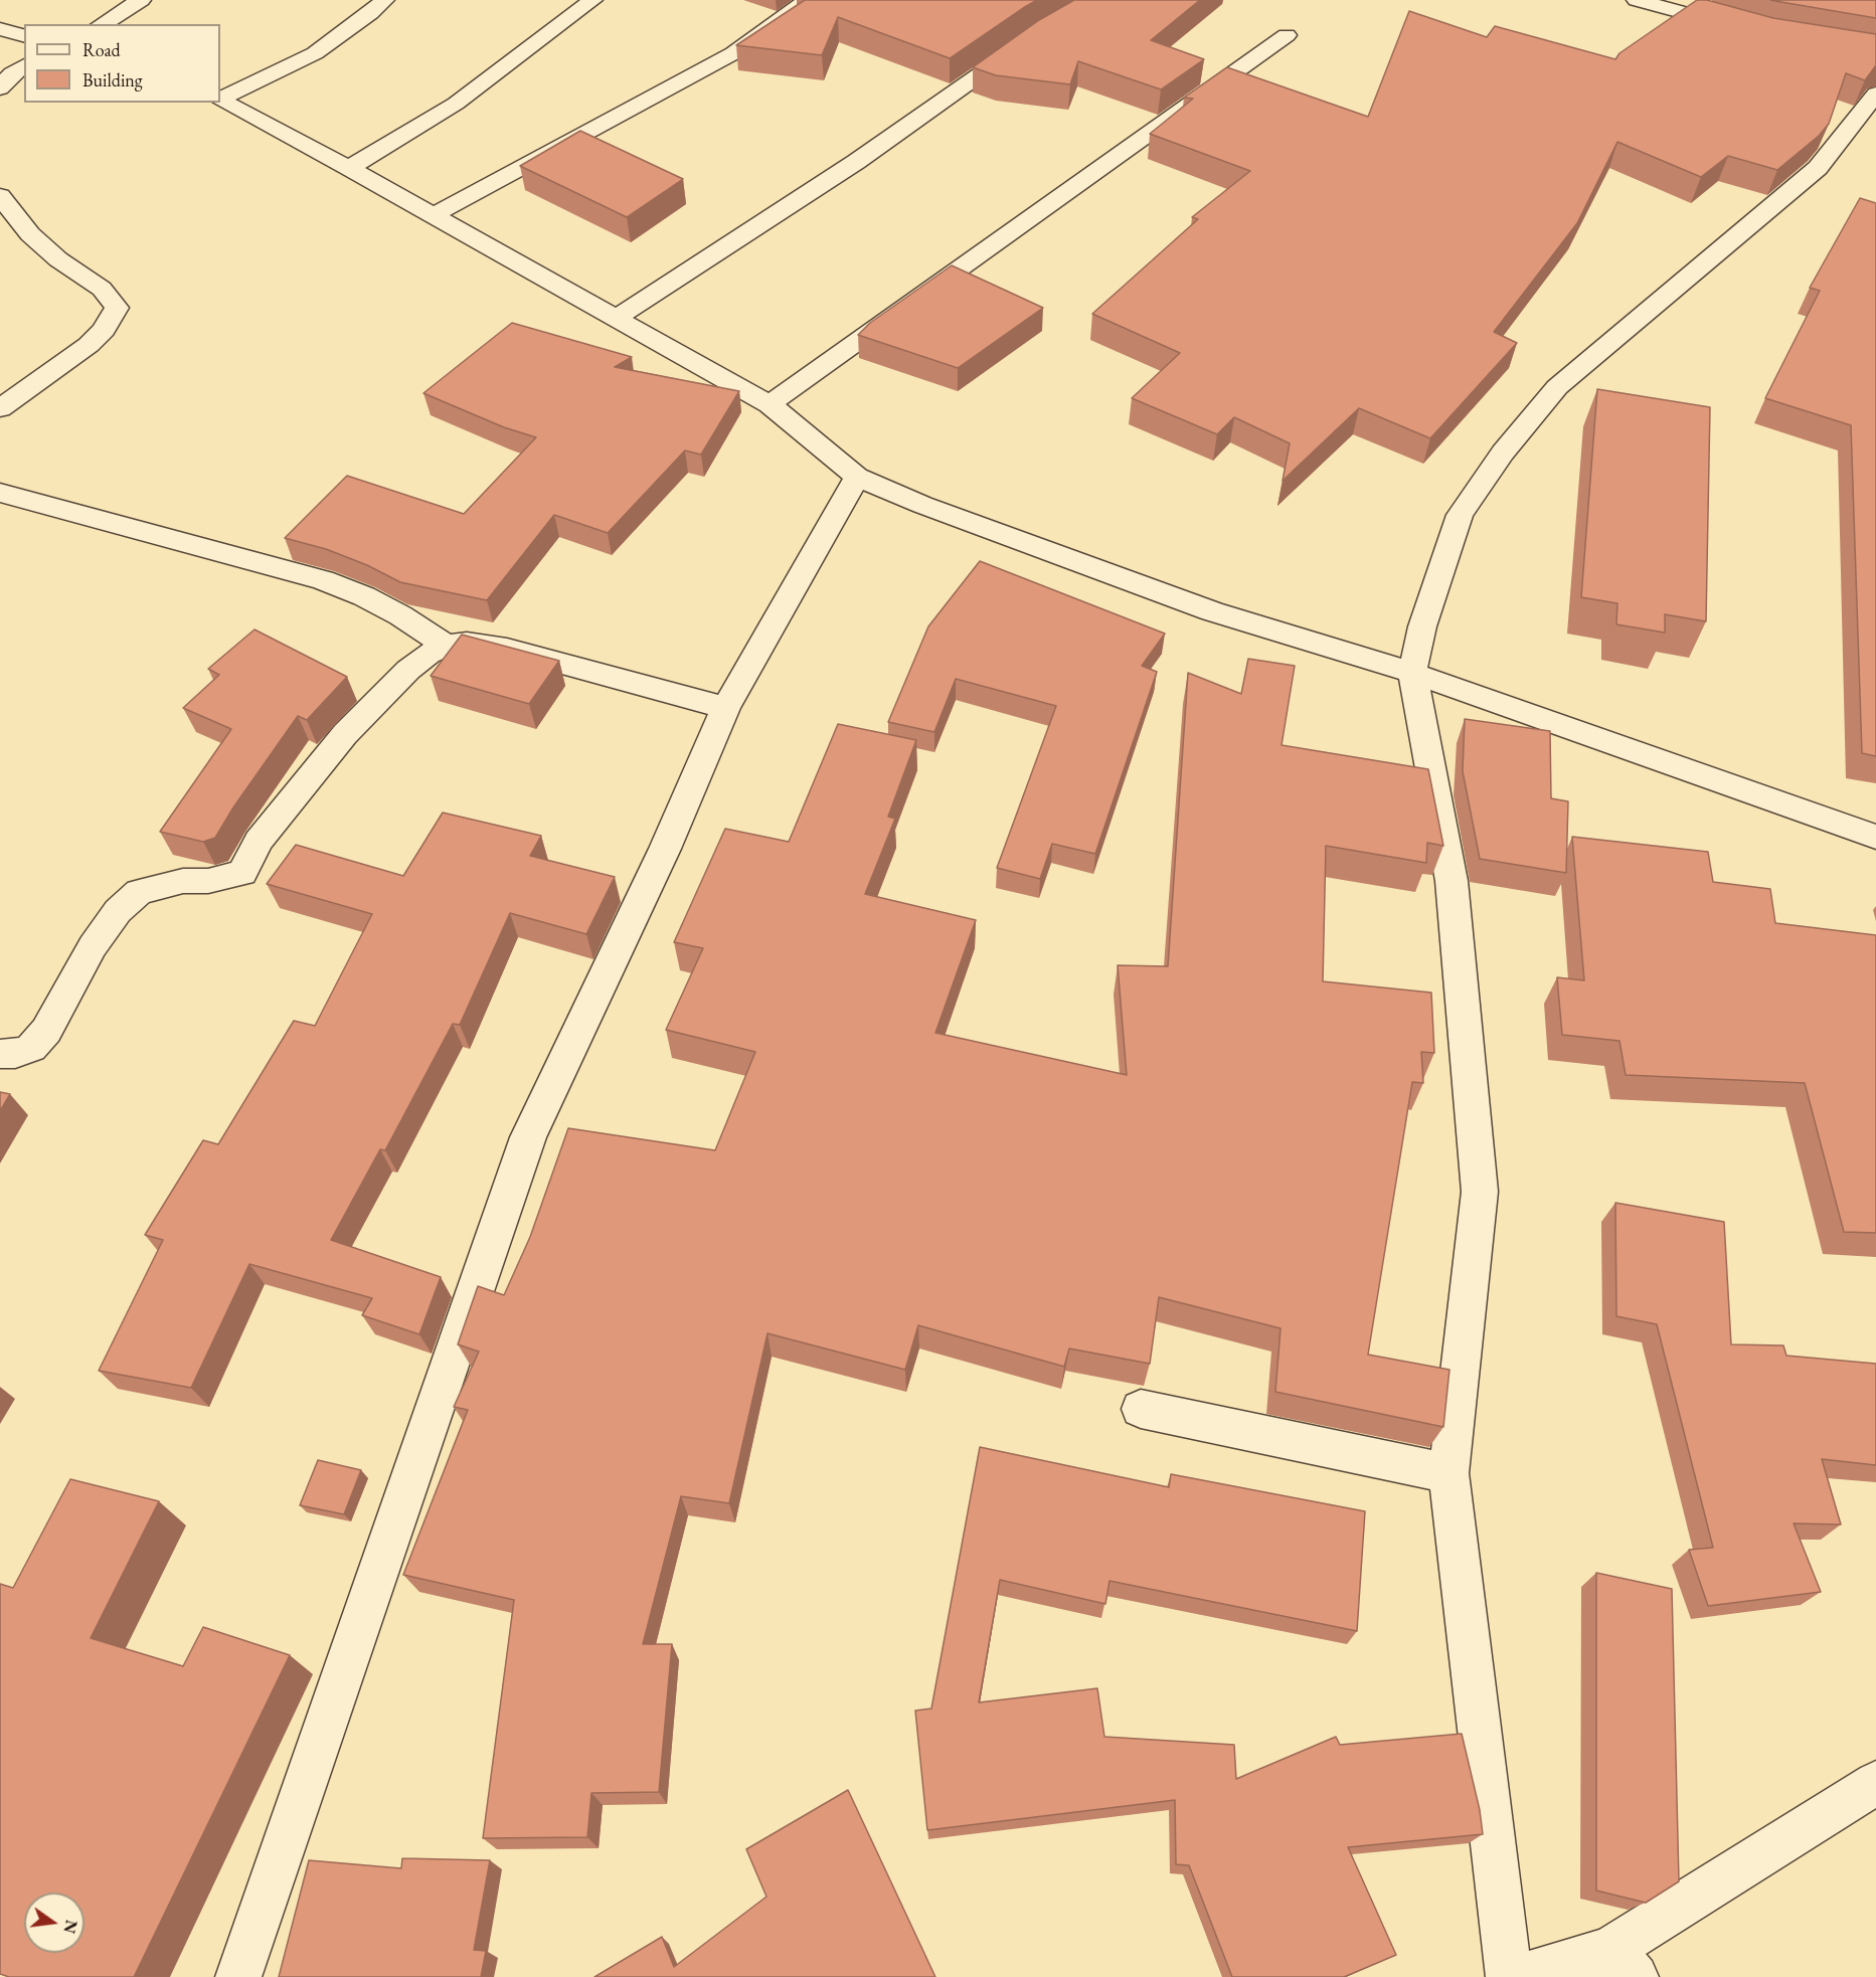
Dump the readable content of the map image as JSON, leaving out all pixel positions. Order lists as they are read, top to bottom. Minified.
{"legend":["Road","Building"],"north":"right"}
